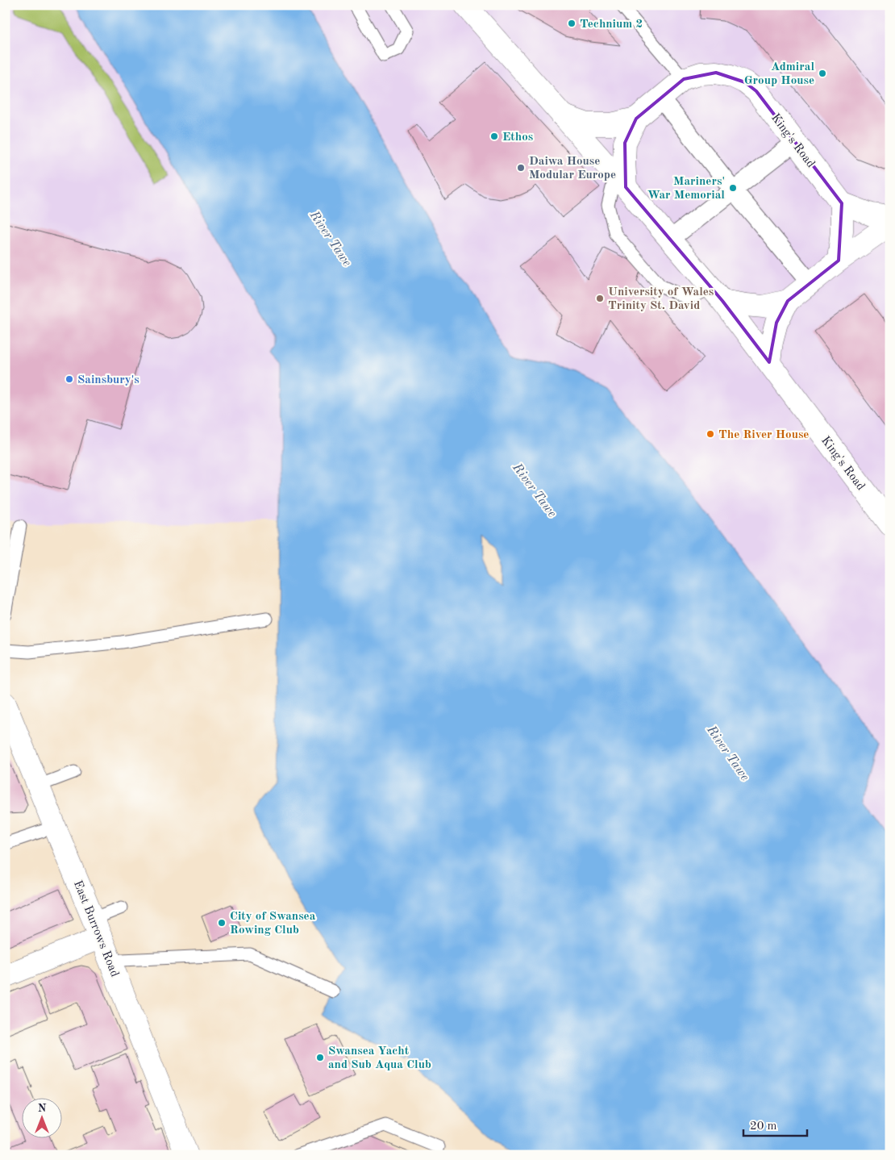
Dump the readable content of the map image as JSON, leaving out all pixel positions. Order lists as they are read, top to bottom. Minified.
{"streets":{"street":["King's Road","East Burrows Road"]},"water":["River Tawe"],"places":["Technium 2","Admiral Group House","Ethos","Daiwa House Modular Europe","Mariners' War Memorial","University of Wales Trinity St. David","Sainsbury's","The River House","City of Swansea Rowing Club","Swansea Yacht and Sub Aqua Club"],"scale_bar":"20 m","north":"top"}
